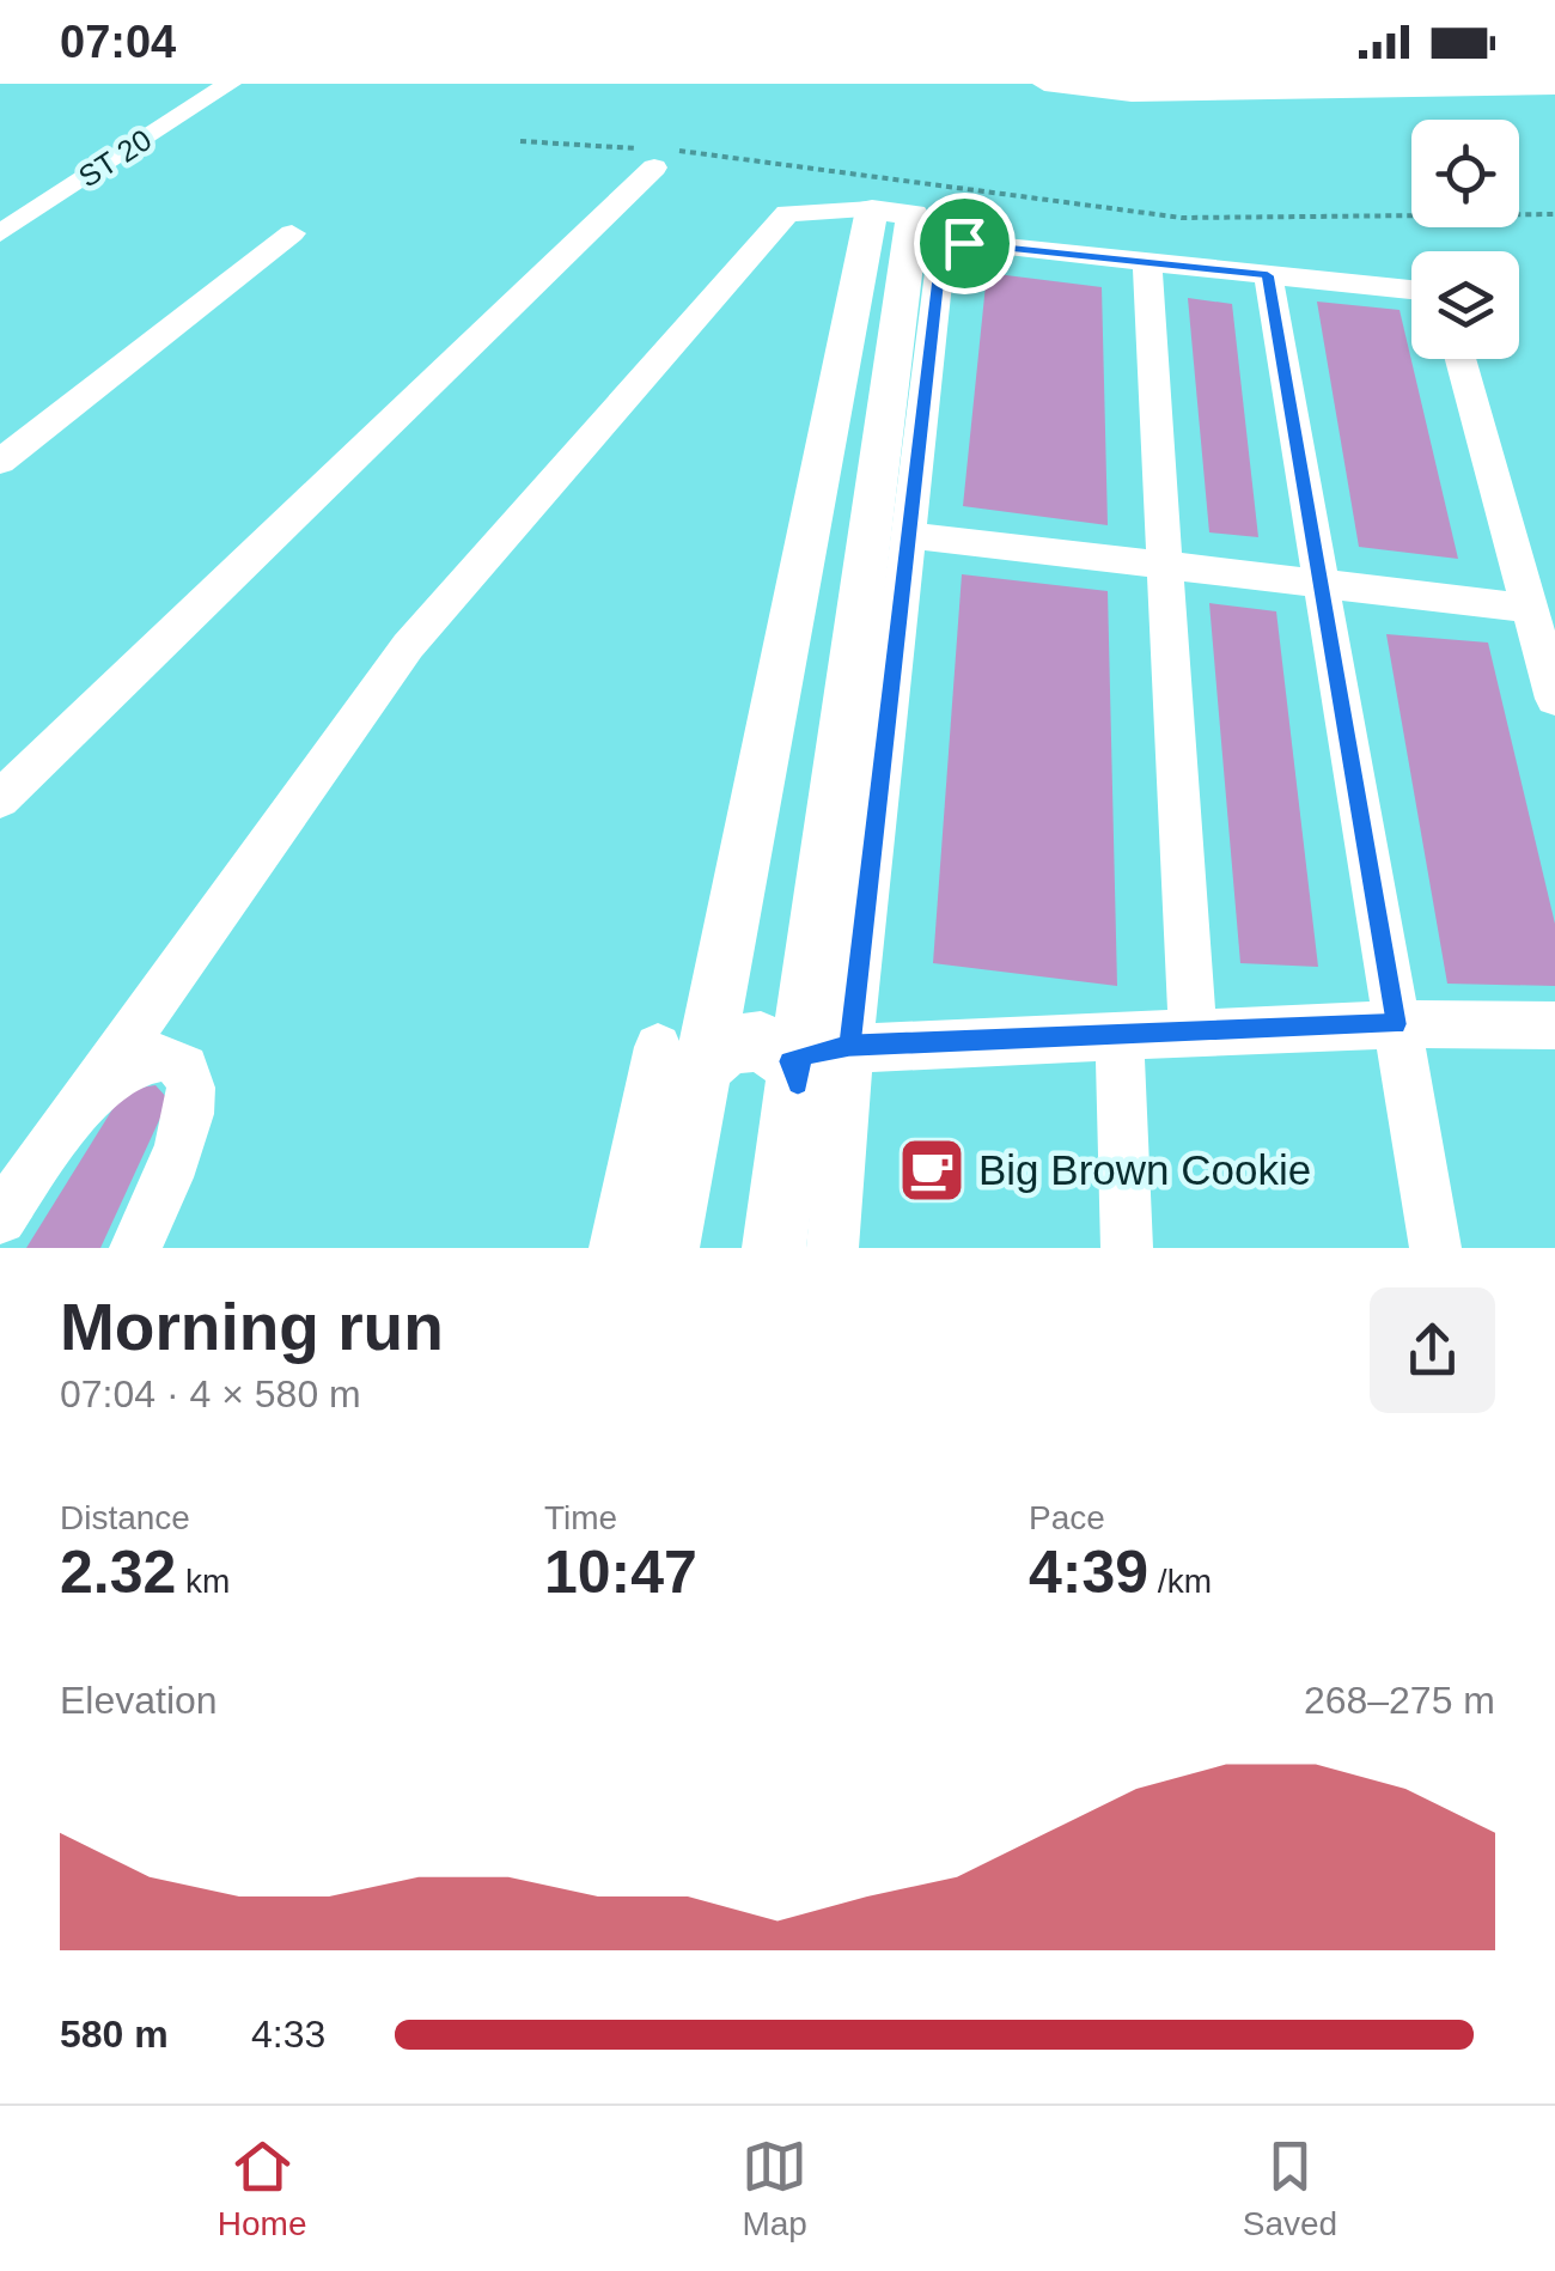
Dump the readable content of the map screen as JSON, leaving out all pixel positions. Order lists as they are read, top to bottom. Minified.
{"streets":{"street":["ST 20"]},"places":{"cafe":["Big Brown Cookie"]},"page":{"status":"07:04","heading":["Morning run","07:04 · 4 × 580 m"],"stats":[["Distance","2.32 km"],["Time","10:47"],["Pace","4:39 /km"]],"chart":["Elevation","268–275 m"],"list":[{"name":"580 m","note":"4:33"}],"tabs":["Home","Map","Saved"]}}
